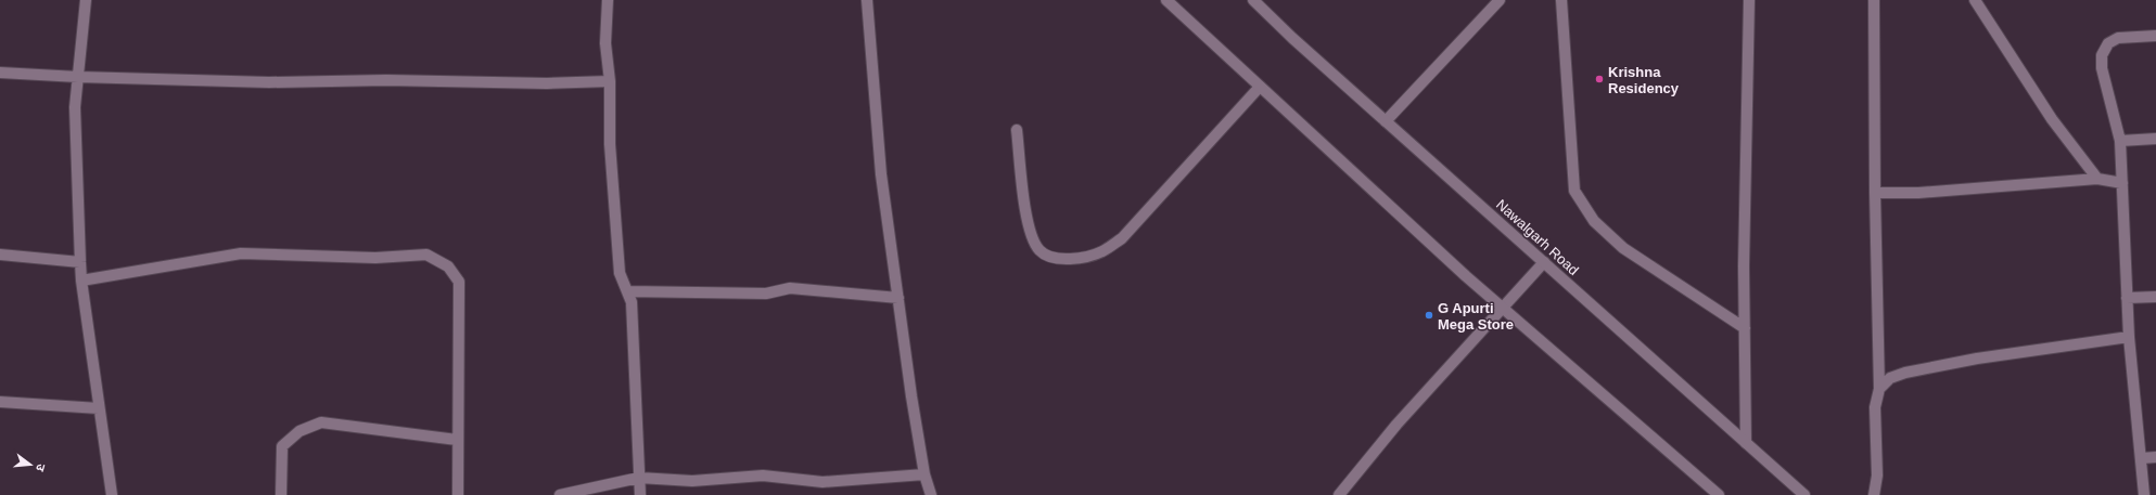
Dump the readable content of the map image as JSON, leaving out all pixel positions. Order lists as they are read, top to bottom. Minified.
{"streets":{"street":["Nawalgarh Road"]},"places":["Krishna Residency","G Apurti Mega Store"],"north":"right"}
